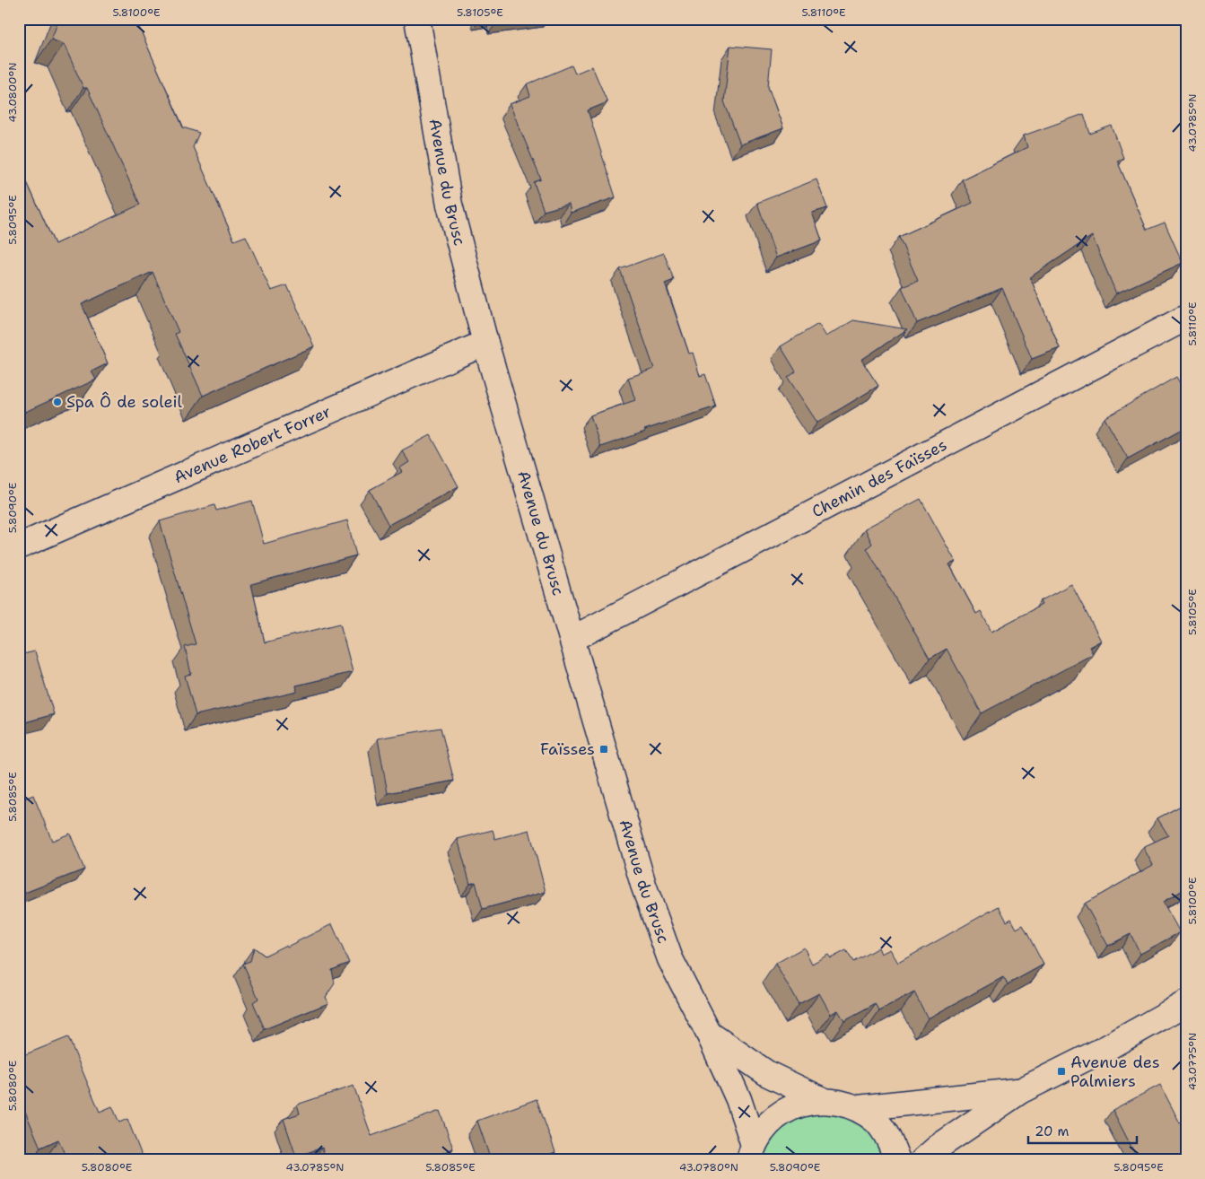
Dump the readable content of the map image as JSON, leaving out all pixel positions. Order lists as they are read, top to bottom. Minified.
{"streets":{"street":["Avenue du Brusc","Avenue Robert Forrer","Chemin des Faïsses"]},"crossings":[["Avenue du Brusc","Avenue Robert Forrer"],["Avenue du Brusc","Chemin des Faïsses"]],"places":{"other":["Spa Ô de soleil"],"transit":["Faïsses","Avenue des Palmiers"]},"scale_bar":"20 m","coordinates":["5.8100°E","5.8105°E","5.8110°E","43.0800°N","43.0785°N","5.8095°E","5.8090°E","5.8085°E","43.0775°N","5.8080°E","43.0780°N"]}
